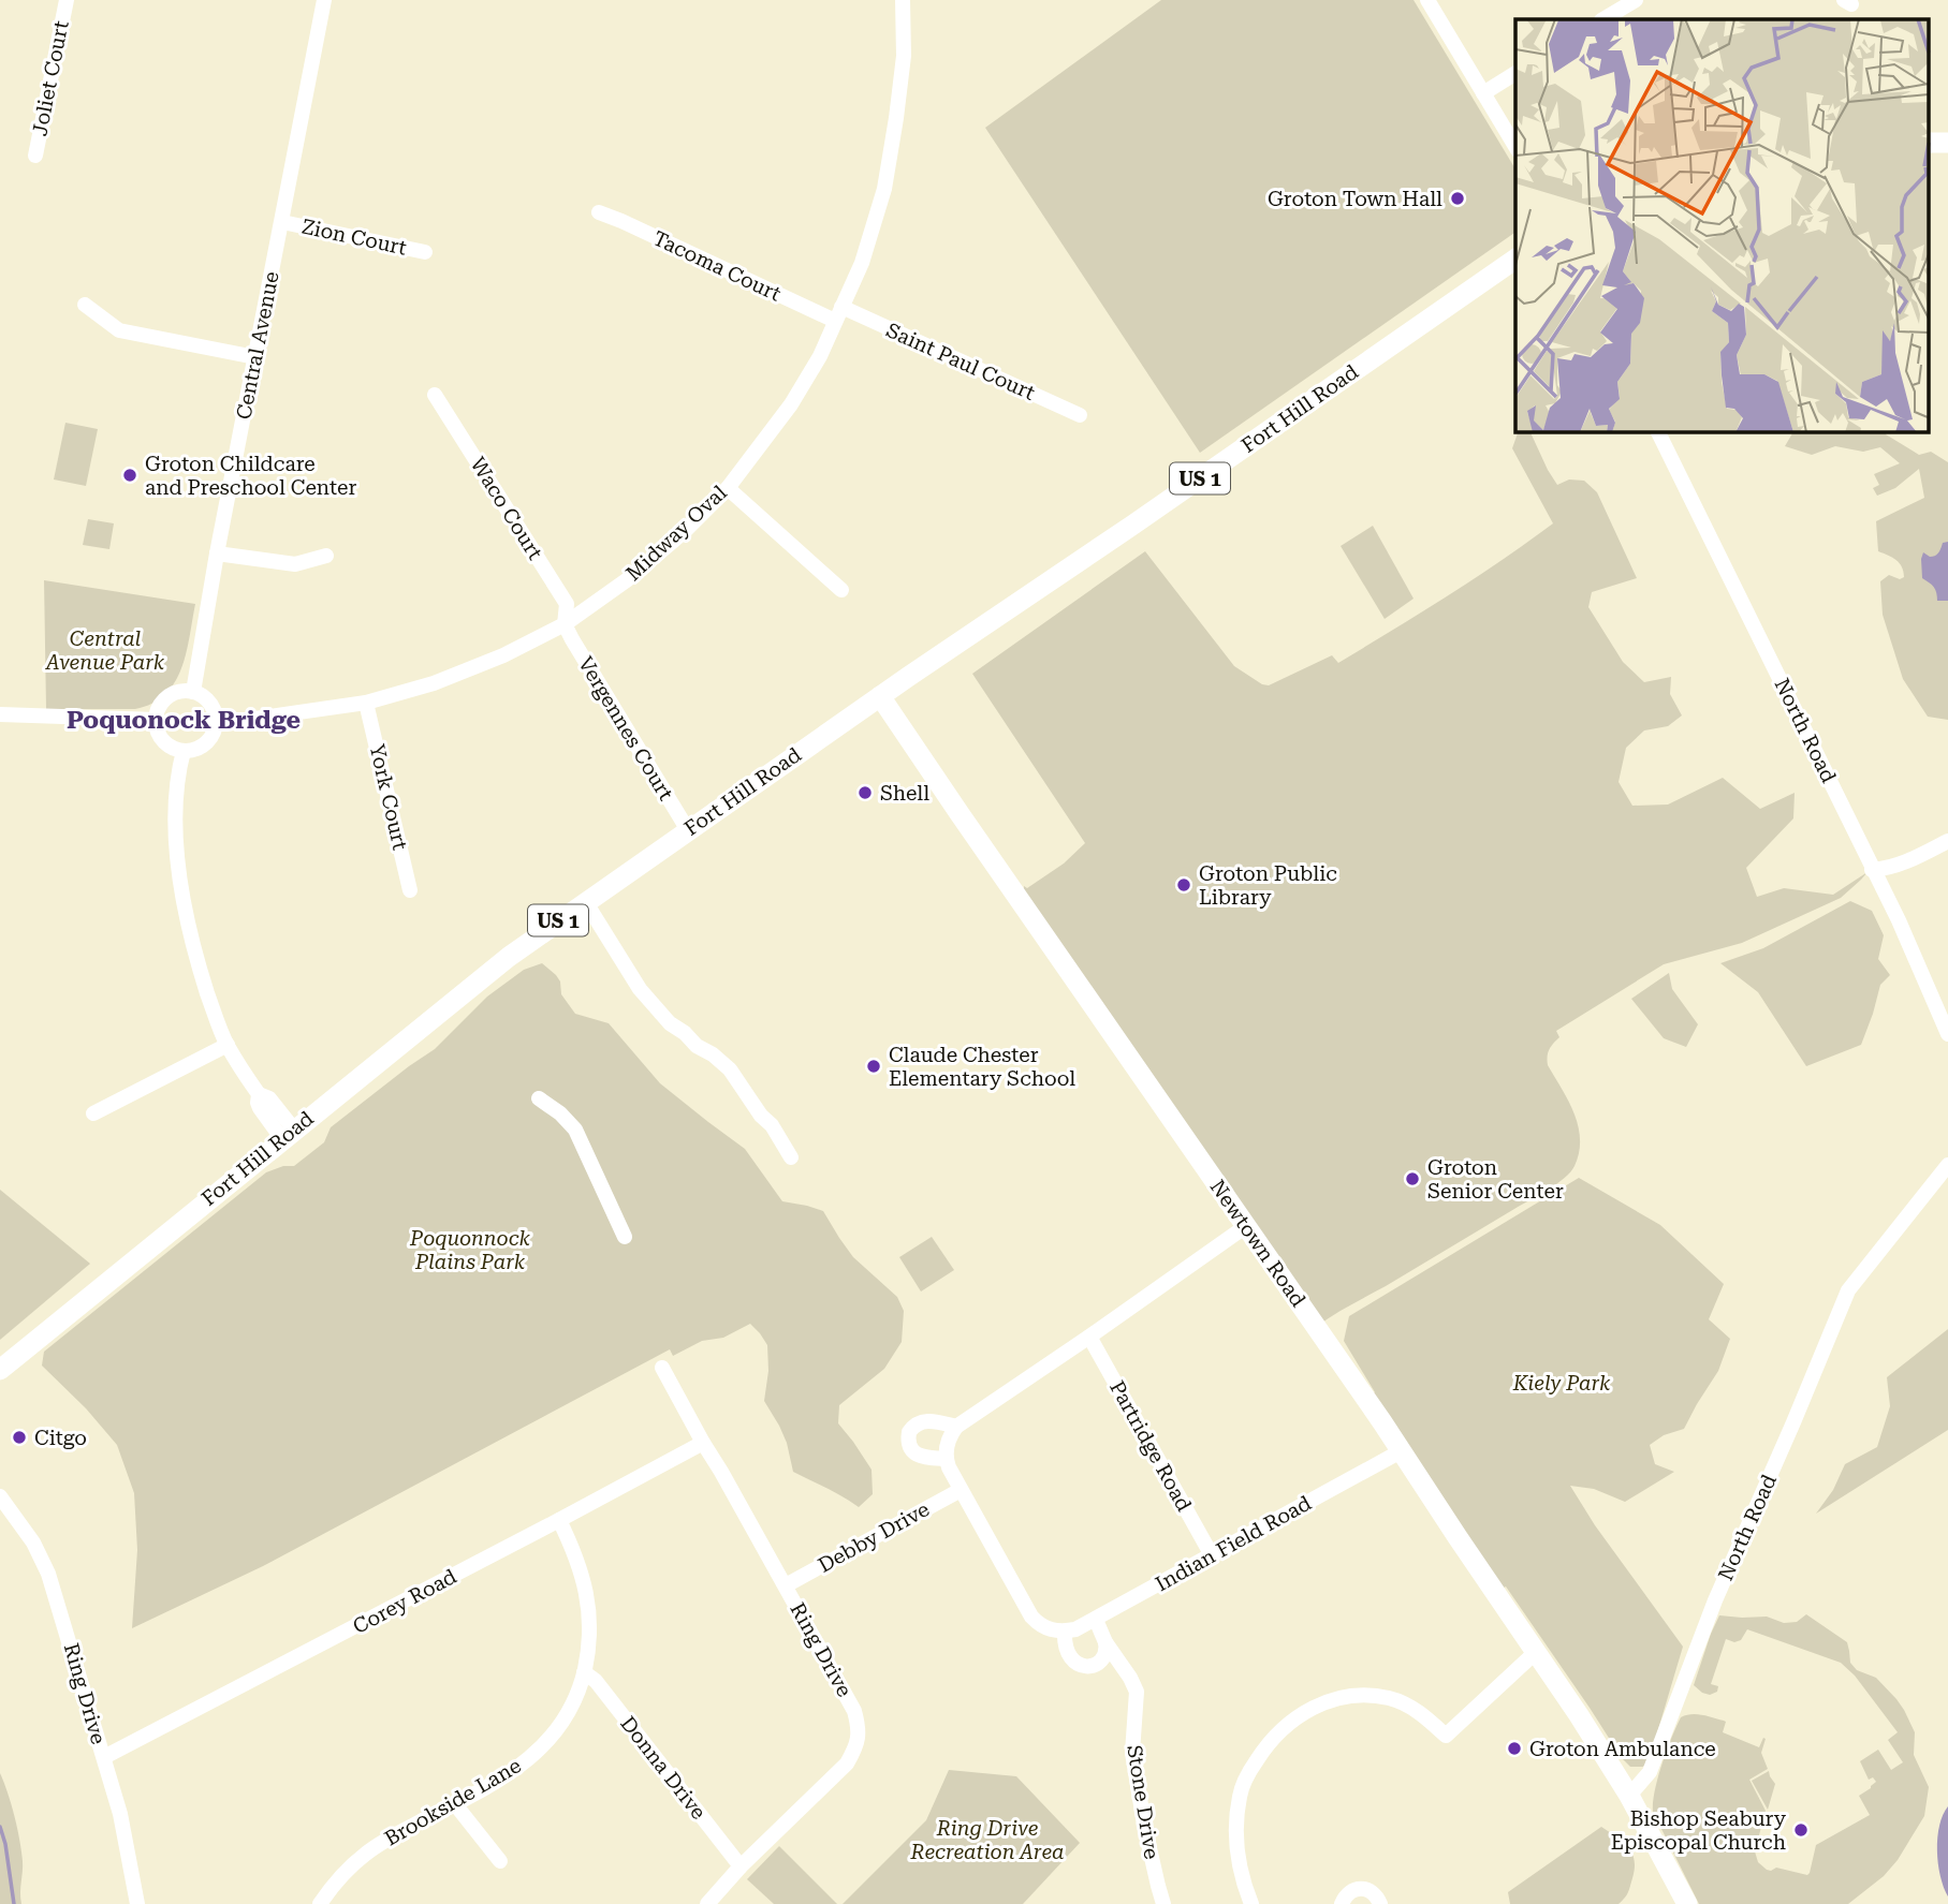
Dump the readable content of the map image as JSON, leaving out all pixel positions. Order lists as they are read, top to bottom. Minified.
{"streets":{"main road":["Fort Hill Road","US 1","Newtown Road"],"street":["Joliet Court","Zion Court","Tacoma Court","Central Avenue","Saint Paul Court","Waco Court","Midway Oval","Vergennes Court","North Road","York Court","Partridge Road","Debby Drive","Indian Field Road","Corey Road","Ring Drive","Donna Drive","Brookside Lane","Stone Drive"]},"crossings":[["Zion Court","Central Avenue"],["Tacoma Court","Saint Paul Court"],["Tacoma Court","Midway Oval"],["Central Avenue","Midway Oval"],["Saint Paul Court","Midway Oval"],["Fort Hill Road","Vergennes Court"],["Fort Hill Road","Newtown Road"],["Waco Court","Midway Oval"],["Waco Court","Vergennes Court"],["Midway Oval","Vergennes Court"],["Midway Oval","York Court"],["North Road","Newtown Road"],["Newtown Road","Indian Field Road"],["Partridge Road","Indian Field Road"],["Debby Drive","Ring Drive"],["Indian Field Road","Stone Drive"],["Corey Road","Ring Drive"],["Corey Road","Brookside Lane"],["Ring Drive","Donna Drive"],["Donna Drive","Brookside Lane"]],"districts":["Poquonock Bridge"],"parks":["Central Avenue Park","Poquonnock Plains Park","Kiely Park","Ring Drive Recreation Area"],"places":["Groton Town Hall","Groton Childcare and Preschool Center","Shell","Groton Public Library","Claude Chester Elementary School","Groton Senior Center","Citgo","Groton Ambulance","Bishop Seabury Episcopal Church"]}
